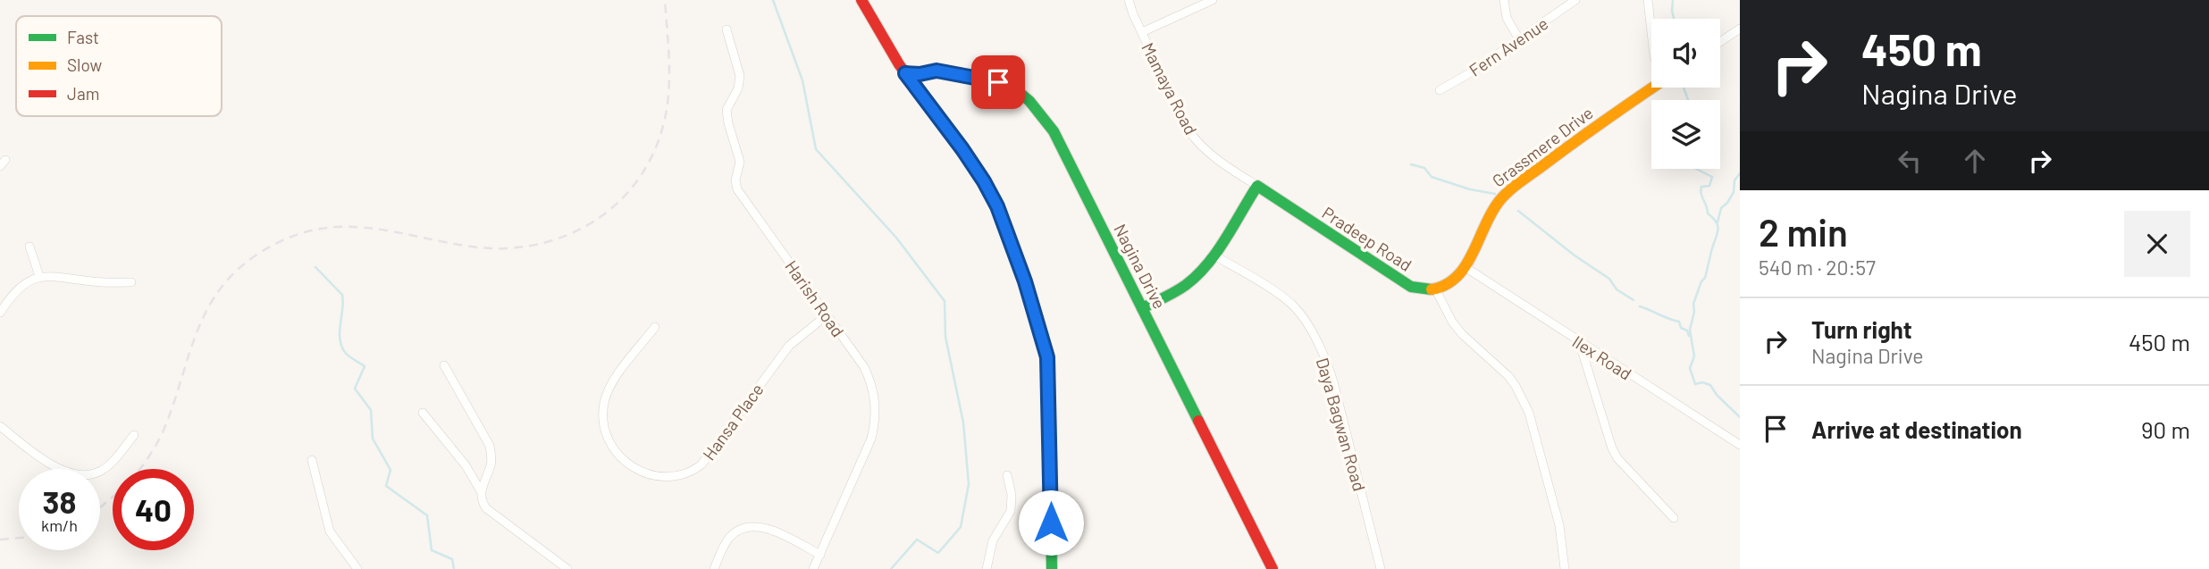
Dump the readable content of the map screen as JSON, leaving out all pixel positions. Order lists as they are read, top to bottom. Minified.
{"streets":{"street":["Fern Avenue","Mamaya Road","Grassmere Drive","Pradeep Road","Nagina Drive","Harish Road","Ilex Road","Hansa Place","Daya Bagwan Road"]},"crossings":[["Mamaya Road","Pradeep Road"],["Grassmere Drive","Pradeep Road"],["Grassmere Drive","Ilex Road"],["Harish Road","Hansa Place"]],"legend":["Fast","Slow","Jam"],"page":{"turn":["450 m","Nagina Drive"],"heading":["2 min","540 m · 20:57"],"list":[{"name":"Turn right","note":"Nagina Drive","value":"450 m"},{"name":"Arrive at destination","value":"90 m"}],"speed":"38 km/h","limit":"40"}}
